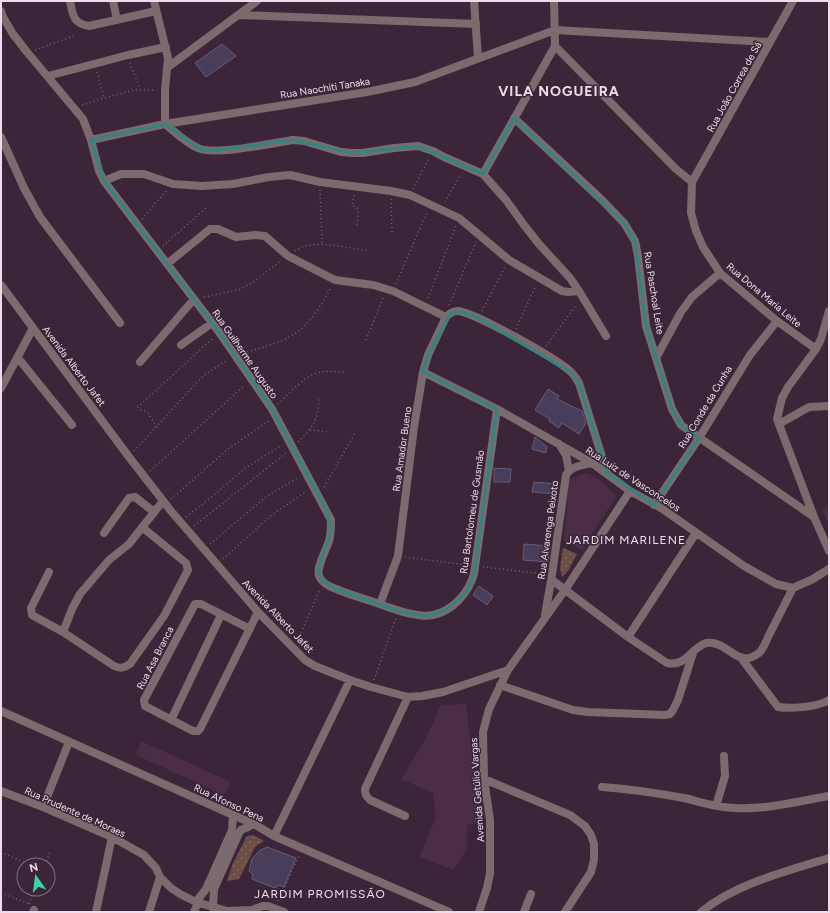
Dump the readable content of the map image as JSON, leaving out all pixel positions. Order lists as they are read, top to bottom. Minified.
{"streets":{"street":["Rua João Correa de Sá","Rua Naochiti Tanaka","Rua Paschoal Leite","Rua Dona Maria Leite","Rua Guilherme Augusto","Avenida Alberto Jafet","Rua Conde da Cunha","Rua Amador Bueno","Rua Luiz de Vasconcelos","Rua Bartolomeu de Gusmão","Rua Alvarenga Peixoto","Rua Asa Branca","Avenida Getúlio Vargas","Rua Afonso Pena","Rua Prudente de Moraes"]},"crossings":[["Rua João Correa de Sá","Rua Dona Maria Leite"],["Rua Naochiti Tanaka","Rua Guilherme Augusto"],["Rua Paschoal Leite","Rua Conde da Cunha"],["Rua Dona Maria Leite","Rua Conde da Cunha"],["Rua Guilherme Augusto","Rua Bartolomeu de Gusmão"],["Avenida Alberto Jafet","Rua Asa Branca"],["Avenida Alberto Jafet","Avenida Getúlio Vargas"],["Rua Conde da Cunha","Rua Luiz de Vasconcelos"],["Rua Amador Bueno","Rua Luiz de Vasconcelos"],["Rua Amador Bueno","Rua Bartolomeu de Gusmão"],["Rua Luiz de Vasconcelos","Rua Bartolomeu de Gusmão"],["Rua Luiz de Vasconcelos","Rua Alvarenga Peixoto"]],"districts":["VILA NOGUEIRA","JARDIM MARILENE","JARDIM PROMISSÃO"],"north":"top"}
